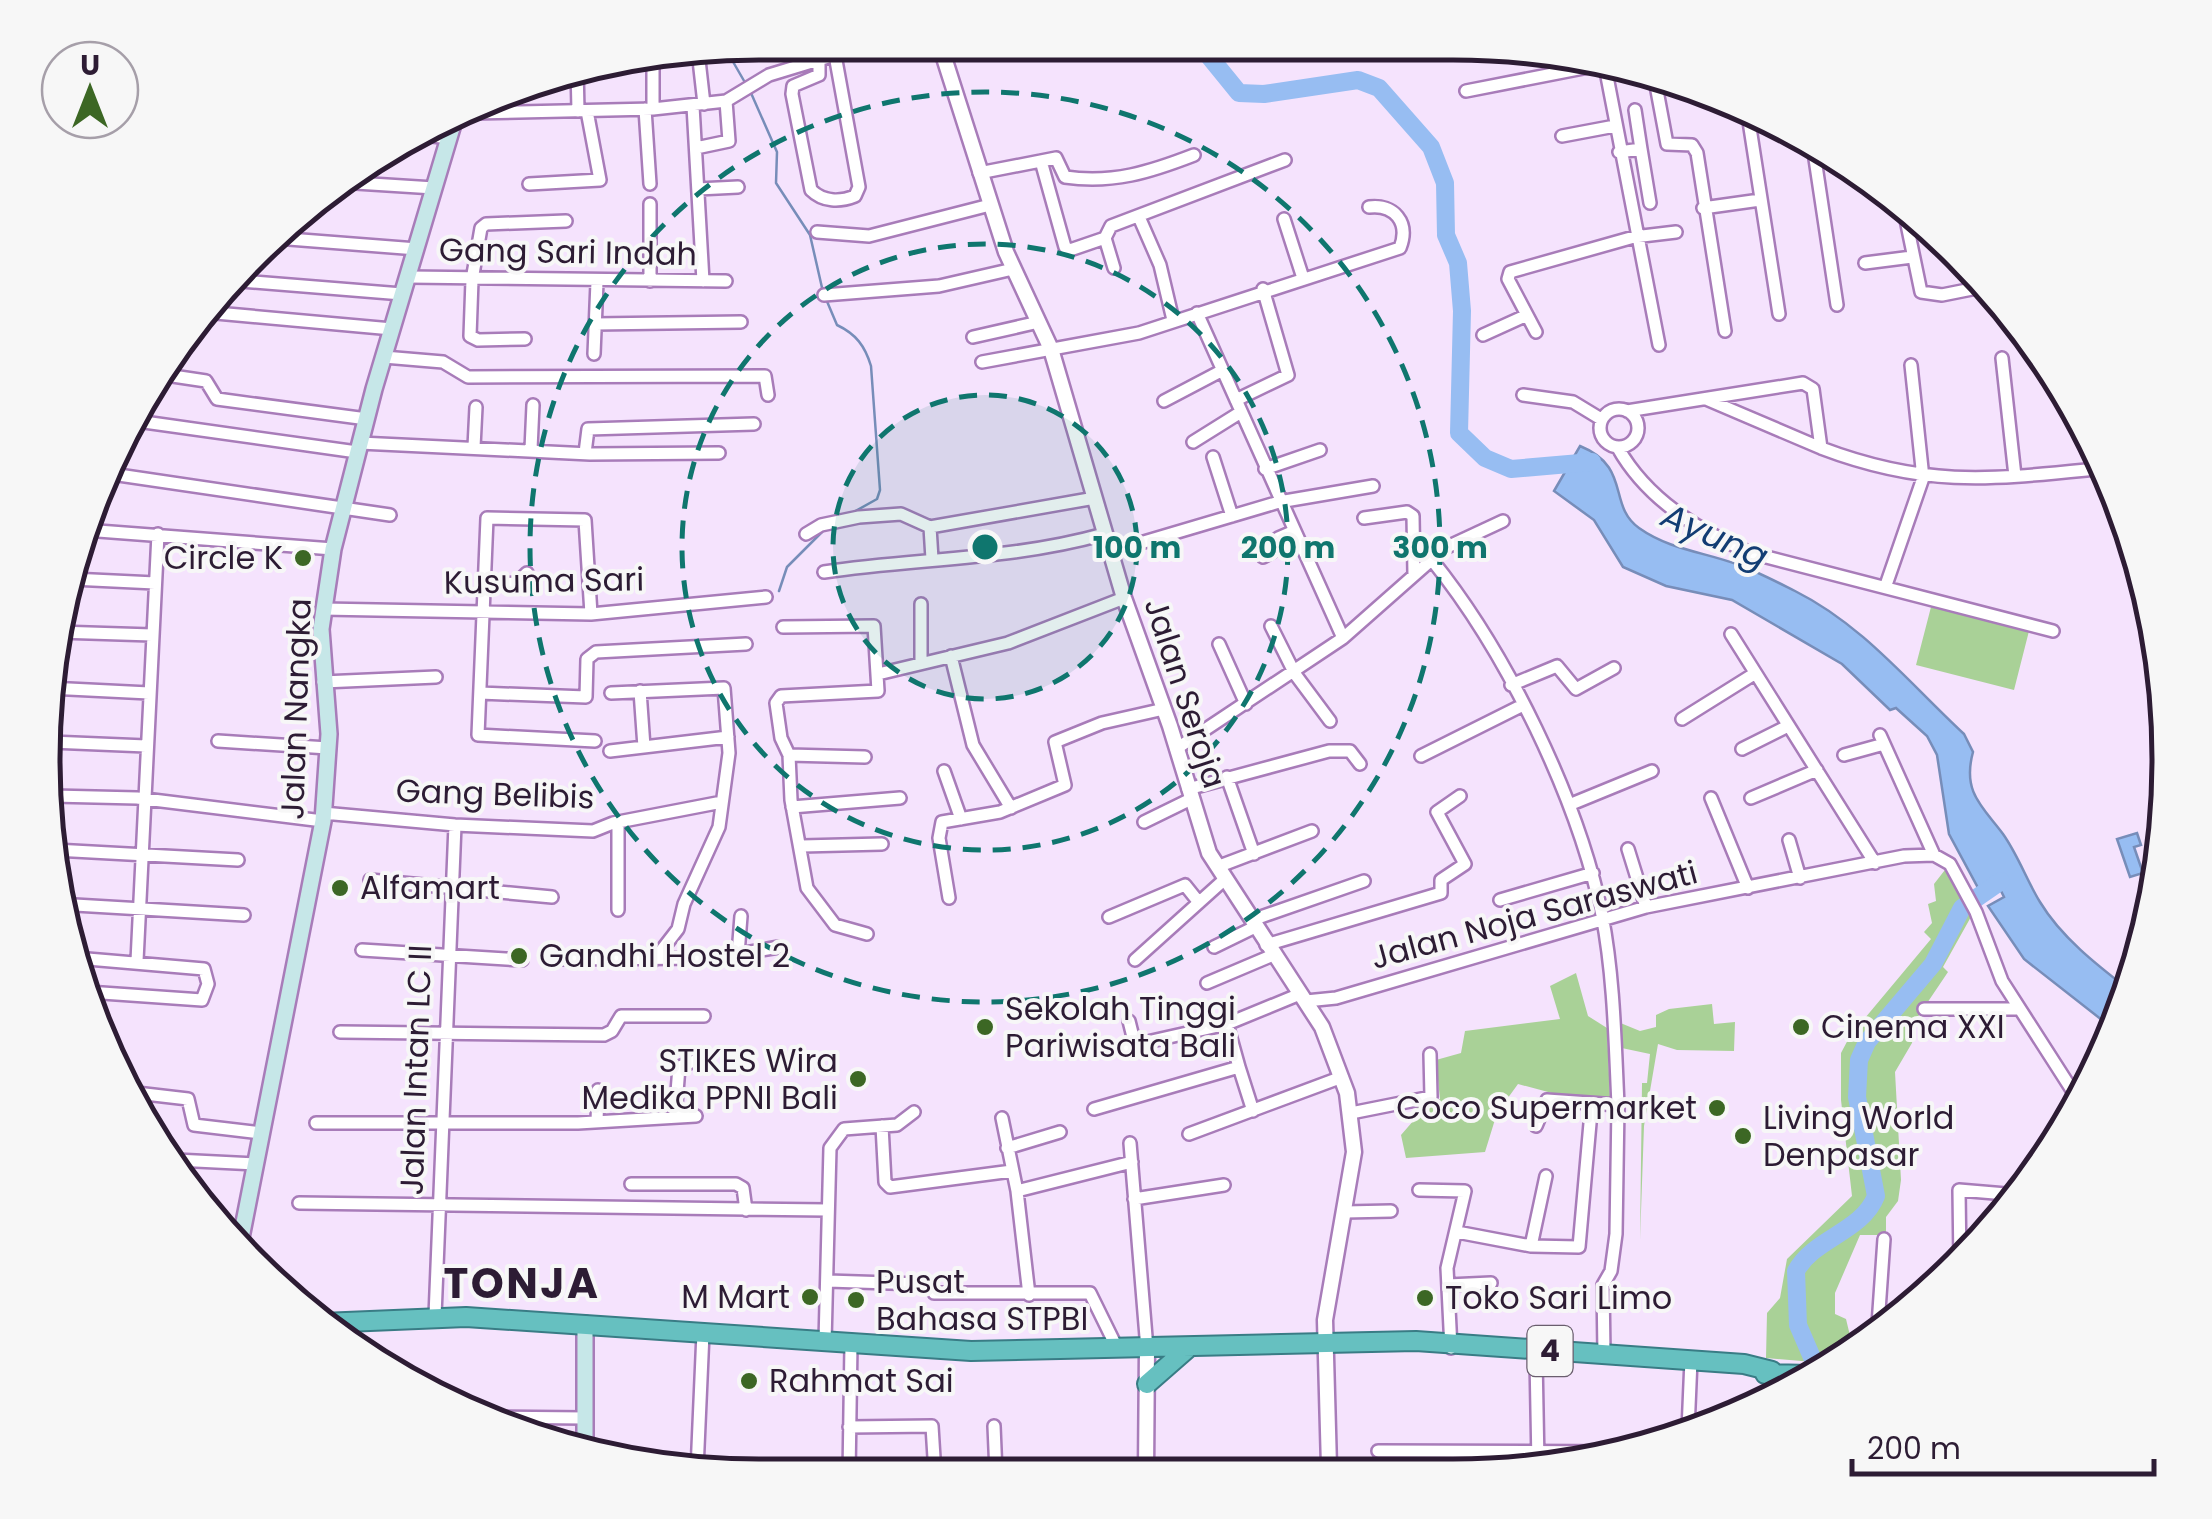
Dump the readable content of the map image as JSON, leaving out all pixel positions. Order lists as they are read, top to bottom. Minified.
{"streets":{"highway":["4"],"main road":["Jalan Nangka"],"street":["Gang Sari Indah","Kusuma Sari","Jalan Seroja","Gang Belibis","Jalan Noja Saraswati","Jalan Intan LC II"]},"crossings":[["Gang Sari Indah","Jalan Nangka"],["Kusuma Sari","Jalan Nangka"],["Jalan Seroja","Jalan Noja Saraswati"],["Jalan Seroja","4"],["Jalan Nangka","Gang Belibis"],["Gang Belibis","Jalan Intan LC II"],["Jalan Intan LC II","4"]],"districts":["TONJA"],"water":["Ayung"],"places":["Circle K","Alfamart","Gandhi Hostel 2","Sekolah Tinggi Pariwisata Bali","Cinema XXI","STIKES Wira Medika PPNI Bali","Coco Supermarket","Living World Denpasar","M Mart","Toko Sari Limo","Pusat Bahasa STPBI","Rahmat Sai"],"scale_bar":"200 m","north":"top","rings":["100 m","200 m","300 m"]}
